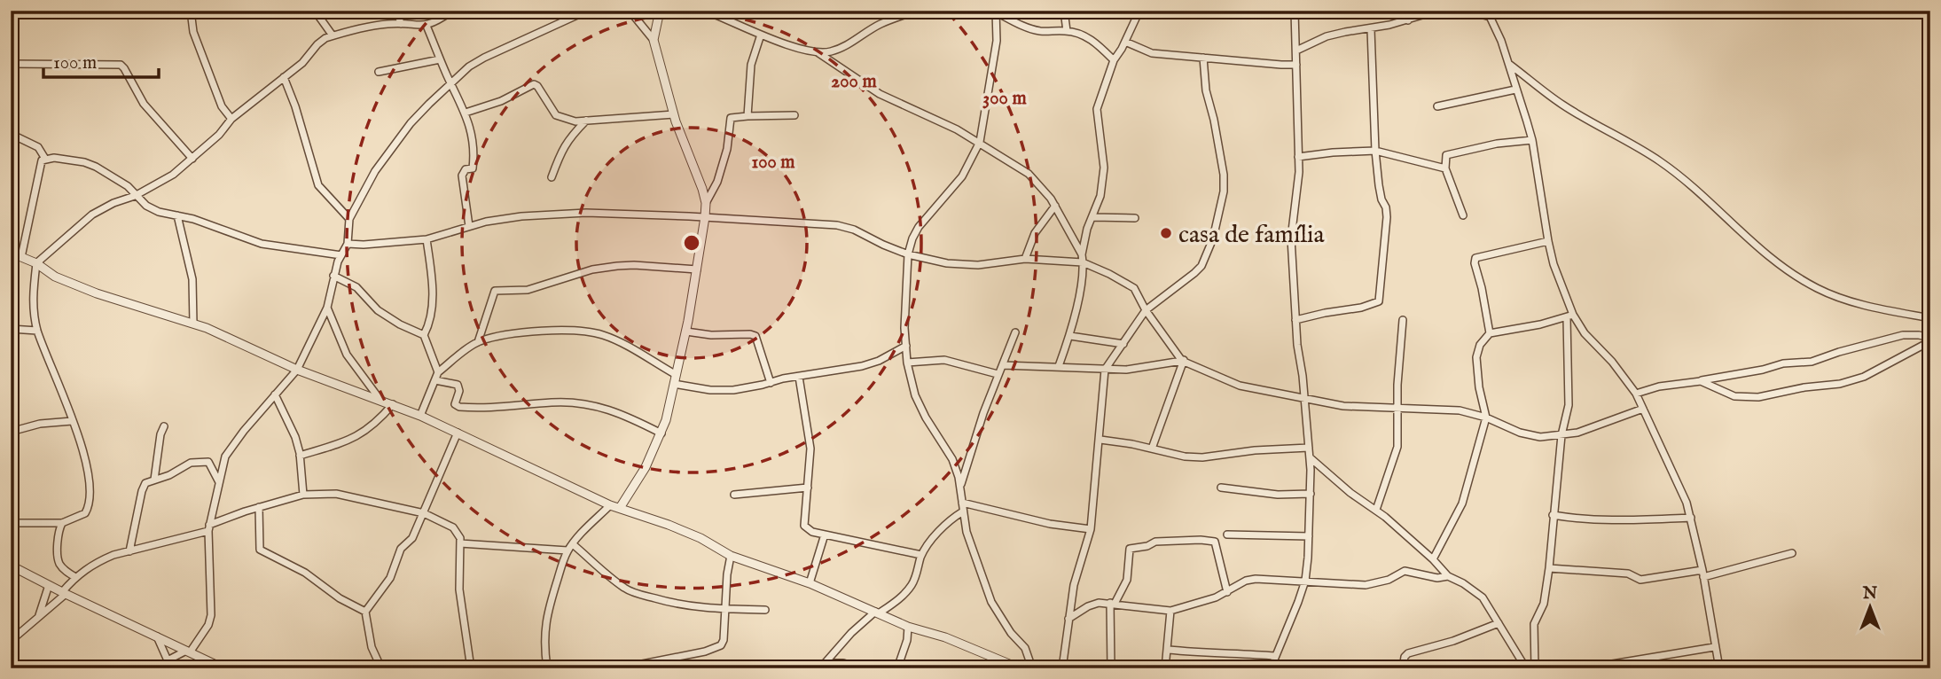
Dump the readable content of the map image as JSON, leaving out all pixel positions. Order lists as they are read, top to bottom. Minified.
{"places":["casa de família"],"scale_bar":"100 m","north":"top","rings":["200 m","300 m","100 m"]}
